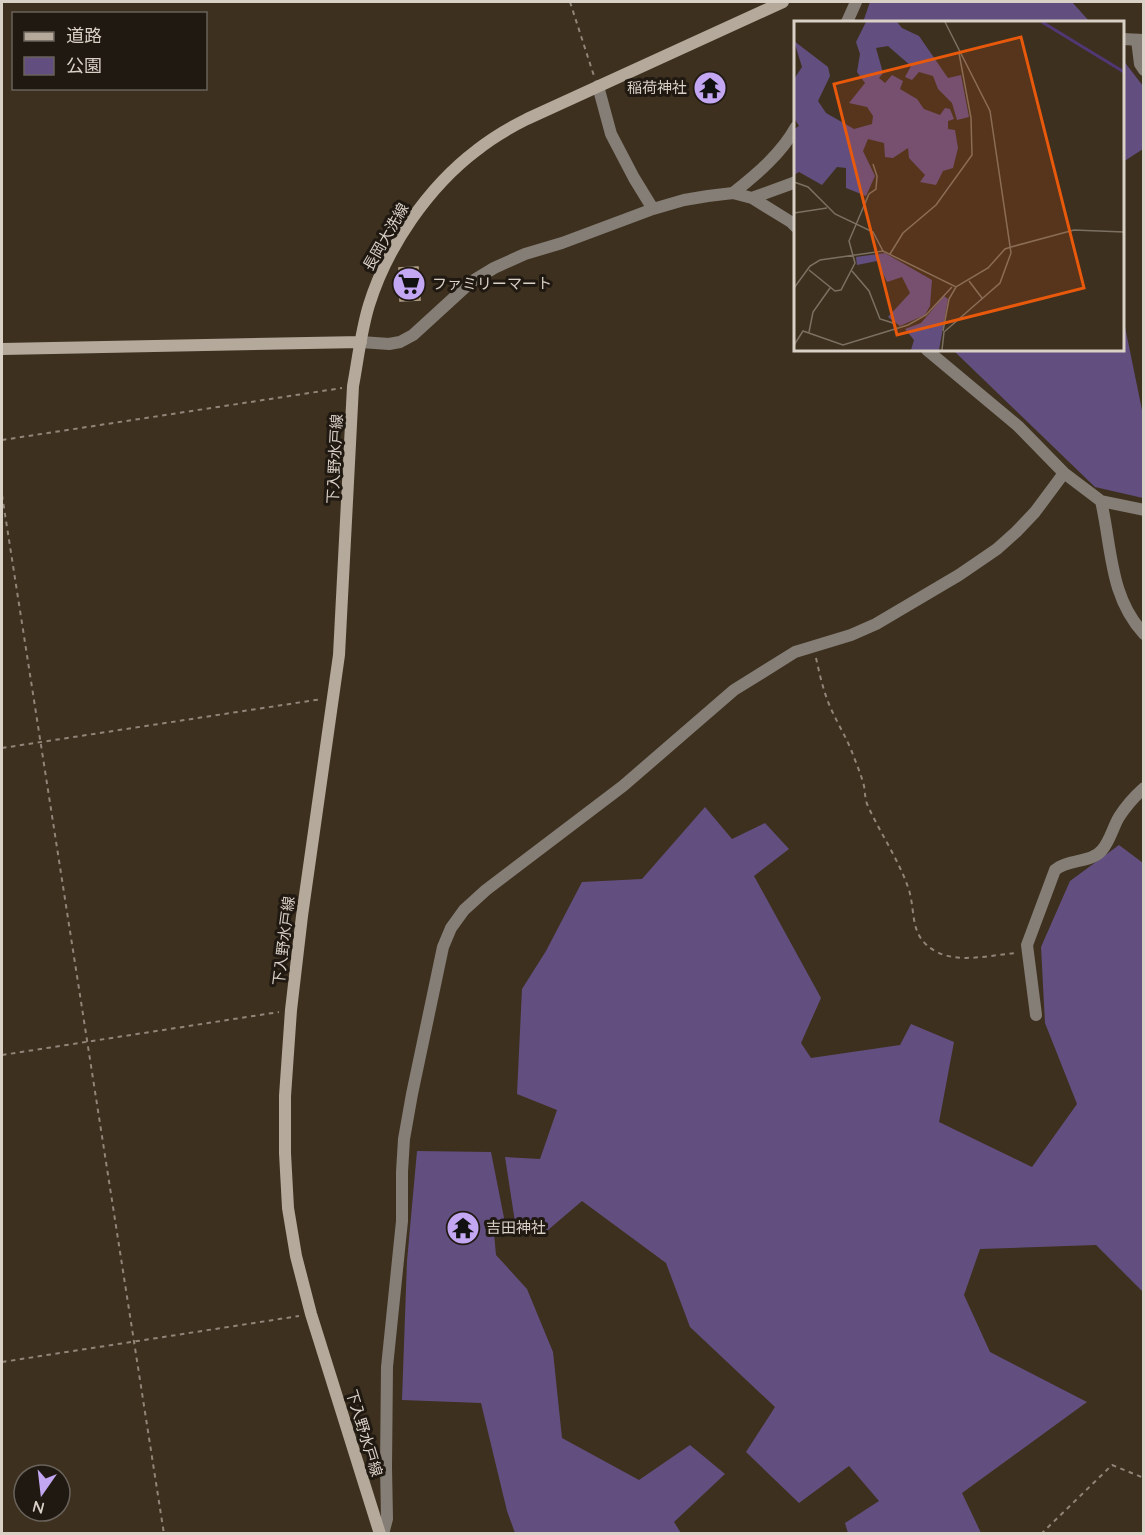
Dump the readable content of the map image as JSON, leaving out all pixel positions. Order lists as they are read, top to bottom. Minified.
{"streets":{"main road":["長岡大洗線","下入野水戸線"]},"crossings":[["長岡大洗線","下入野水戸線"]],"places":{"temple":["稲荷神社","吉田神社"],"supermarket":["ファミリーマート"]},"legend":["道路","公園"],"north":"bottom"}
